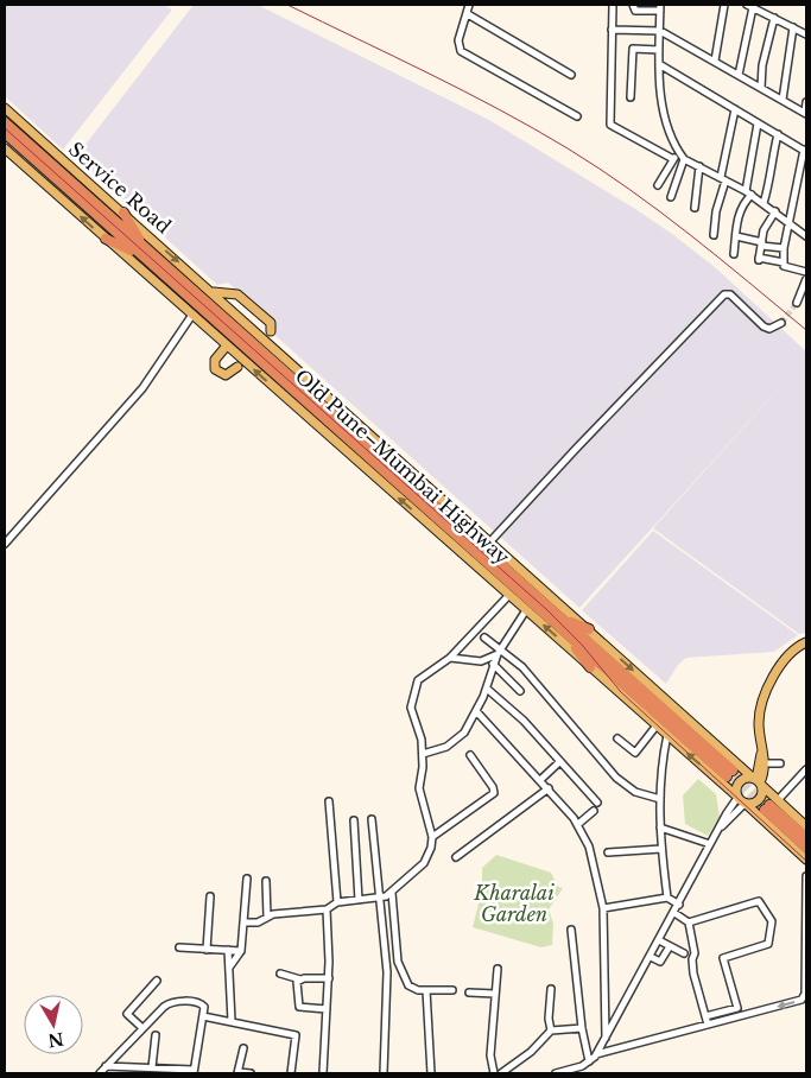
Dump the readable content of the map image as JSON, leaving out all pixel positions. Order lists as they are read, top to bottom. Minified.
{"streets":{"highway":["Old Pune–Mumbai Highway"],"main road":["Service Road"]},"parks":["Kharalai Garden"],"north":"bottom"}
